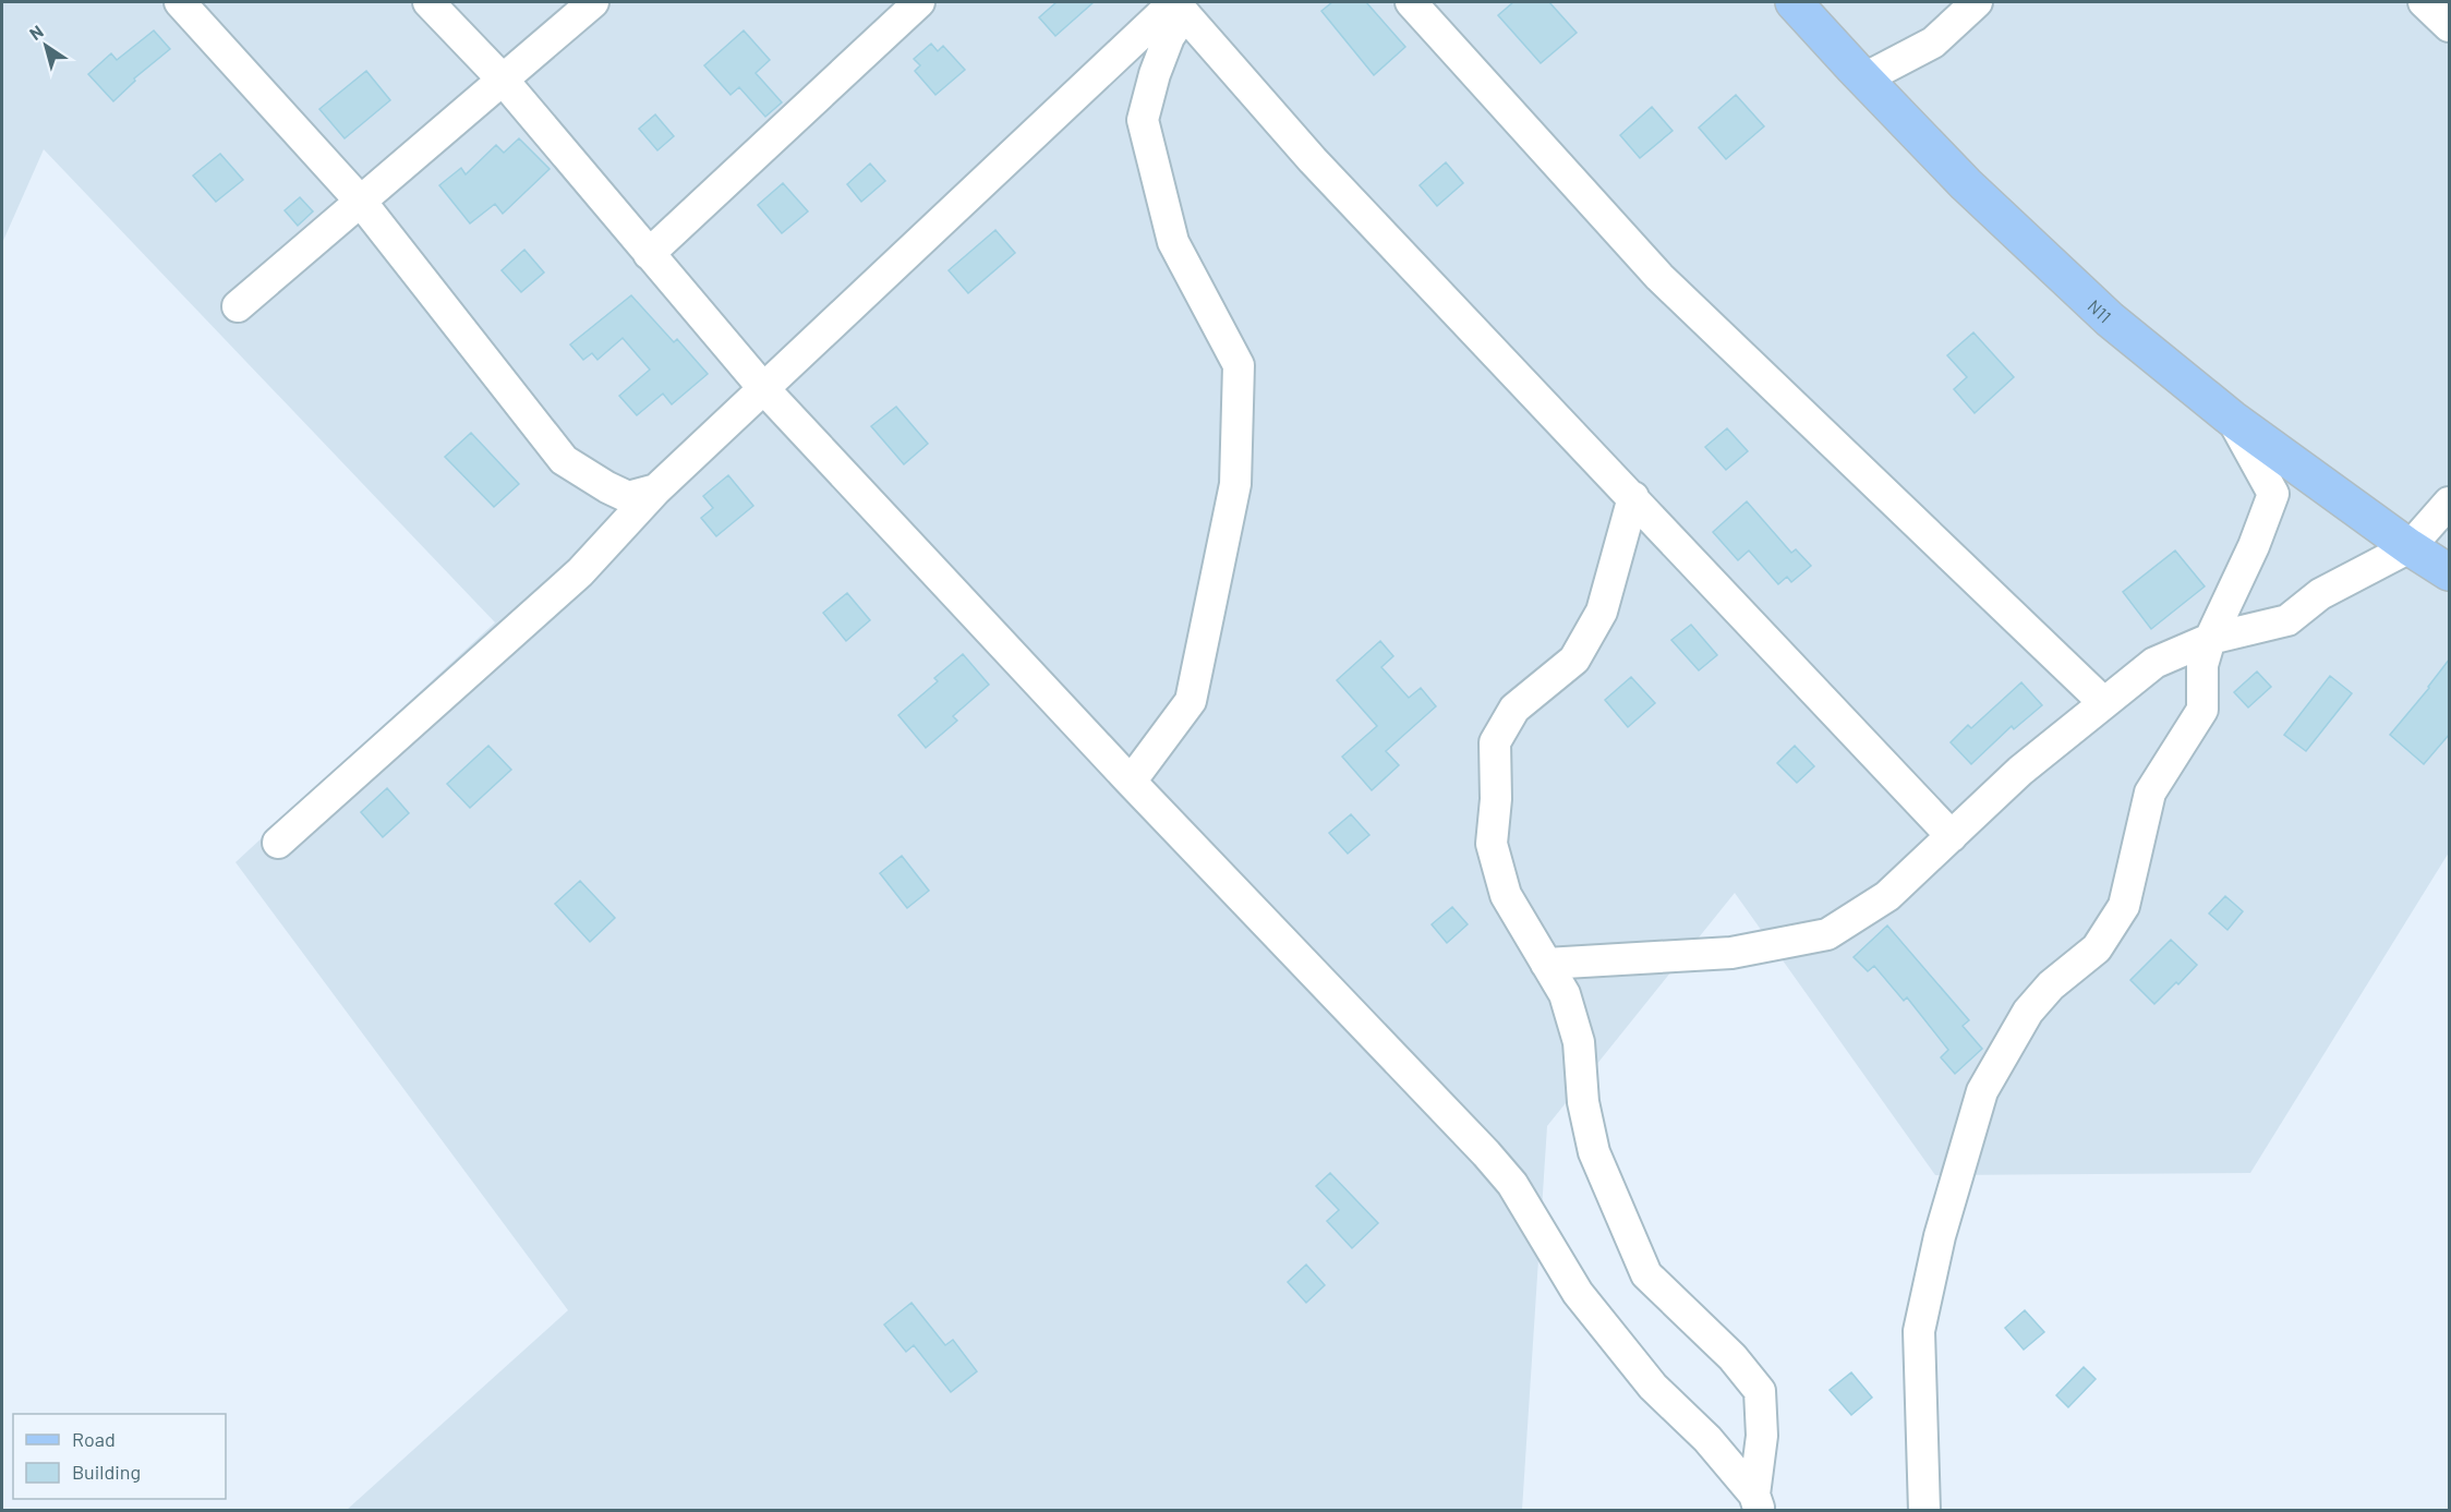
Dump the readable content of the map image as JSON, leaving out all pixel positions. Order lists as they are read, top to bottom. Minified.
{"streets":{"main road":["N11"]},"legend":["Road","Building"],"north":"top left"}
